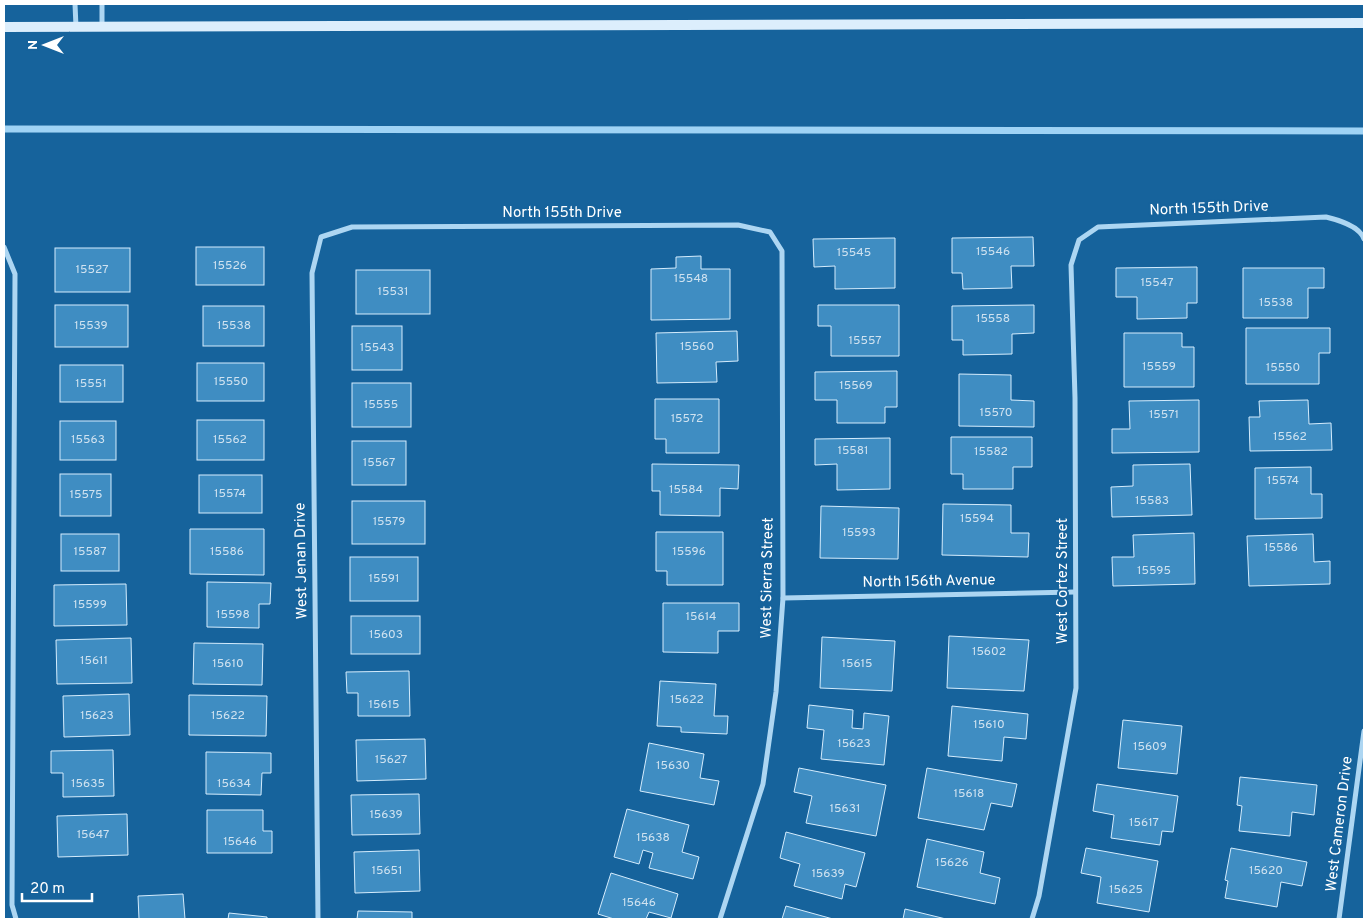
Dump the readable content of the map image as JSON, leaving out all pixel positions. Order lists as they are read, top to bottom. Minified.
{"streets":{"street":["North 155th Drive","West Jenan Drive","West Sierra Street","West Cortez Street","North 156th Avenue","West Cameron Drive"]},"crossings":[["North 155th Drive","West Jenan Drive"],["North 155th Drive","West Sierra Street"],["North 155th Drive","West Cortez Street"],["West Sierra Street","North 156th Avenue"],["West Cortez Street","North 156th Avenue"]],"house_numbers":["15546","15545","15526","15527","15548","15547","15531","15538","15558","15539","15538","15557","15560","15543","15559","15550","15550","15551","15569","15555","15570","15571","15572","15562","15563","15562","15581","15582","15567","15574","15584","15574","15575","15583","15594","15579","15593","15586","15587","15586","15596","15595","15591","15599","15598","15614","15603","15602","15611","15610","15615","15622","15615","15623","15622","15610","15623","15609","15627","15630","15635","15634","15618","15631","15639","15617","15647","15638","15646","15626","15651","15620","15639","15625","15646"],"scale_bar":"20 m","north":"left"}
